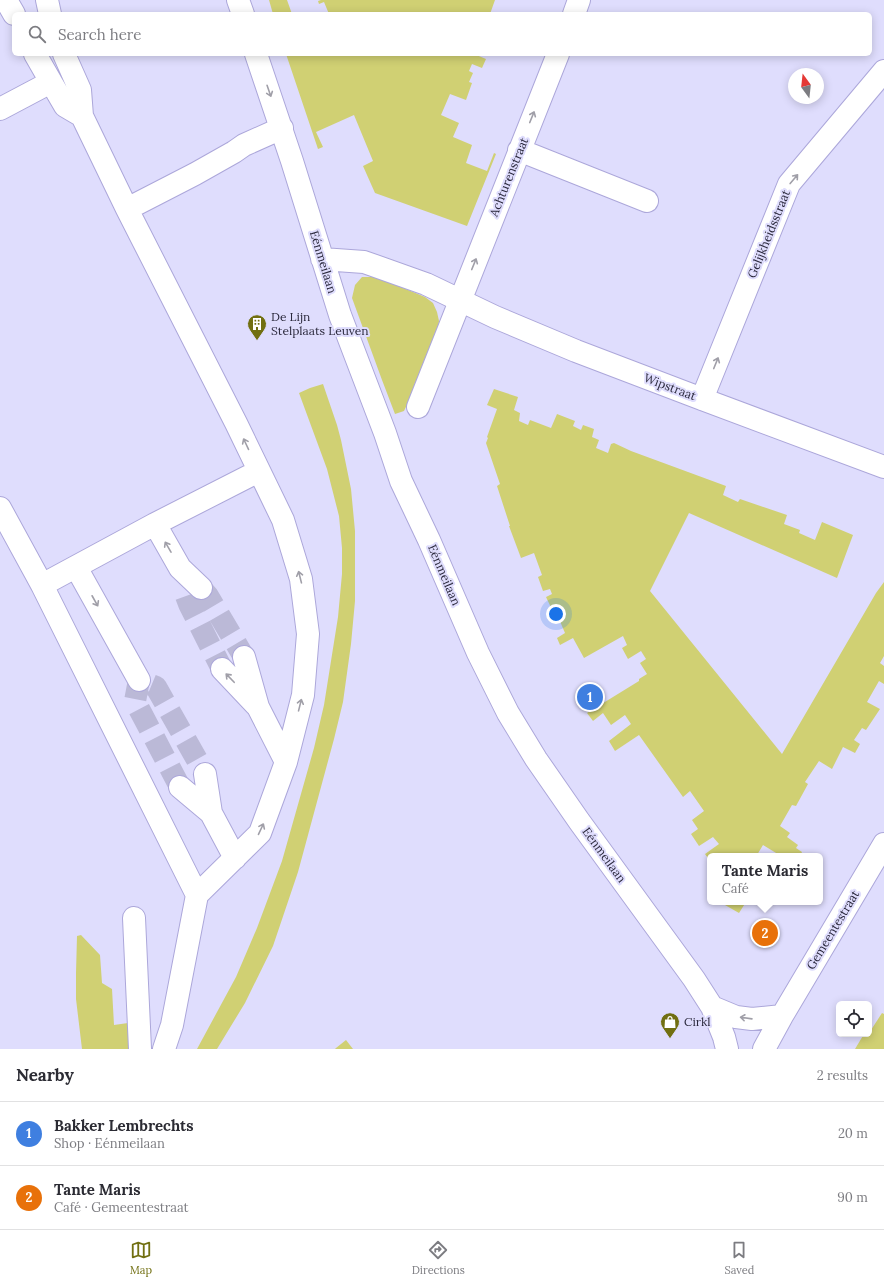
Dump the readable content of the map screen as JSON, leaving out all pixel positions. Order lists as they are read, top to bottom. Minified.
{"streets":{"street":["Achturenstraat","Gelijkheidsstraat","Eénmeilaan","Wipstraat","Gemeentestraat"]},"crossings":[["Achturenstraat","Wipstraat"],["Gelijkheidsstraat","Wipstraat"],["Eénmeilaan","Wipstraat"]],"one_way":["Achturenstraat","Gelijkheidsstraat"],"places":{"building":["De Lijn Stelplaats Leuven"],"shop":["Cirkl"]},"north":"top","page":{"search":"Search here","pins":["1","2"],"popup":["Tante Maris","Café"],"heading":["Nearby","2 results"],"list":[{"mark":"1","name":"Bakker Lembrechts","note":"Shop · Eénmeilaan","value":"20 m"},{"mark":"2","name":"Tante Maris","note":"Café · Gemeentestraat","value":"90 m"}],"nav":["Map","Directions","Saved"]}}
